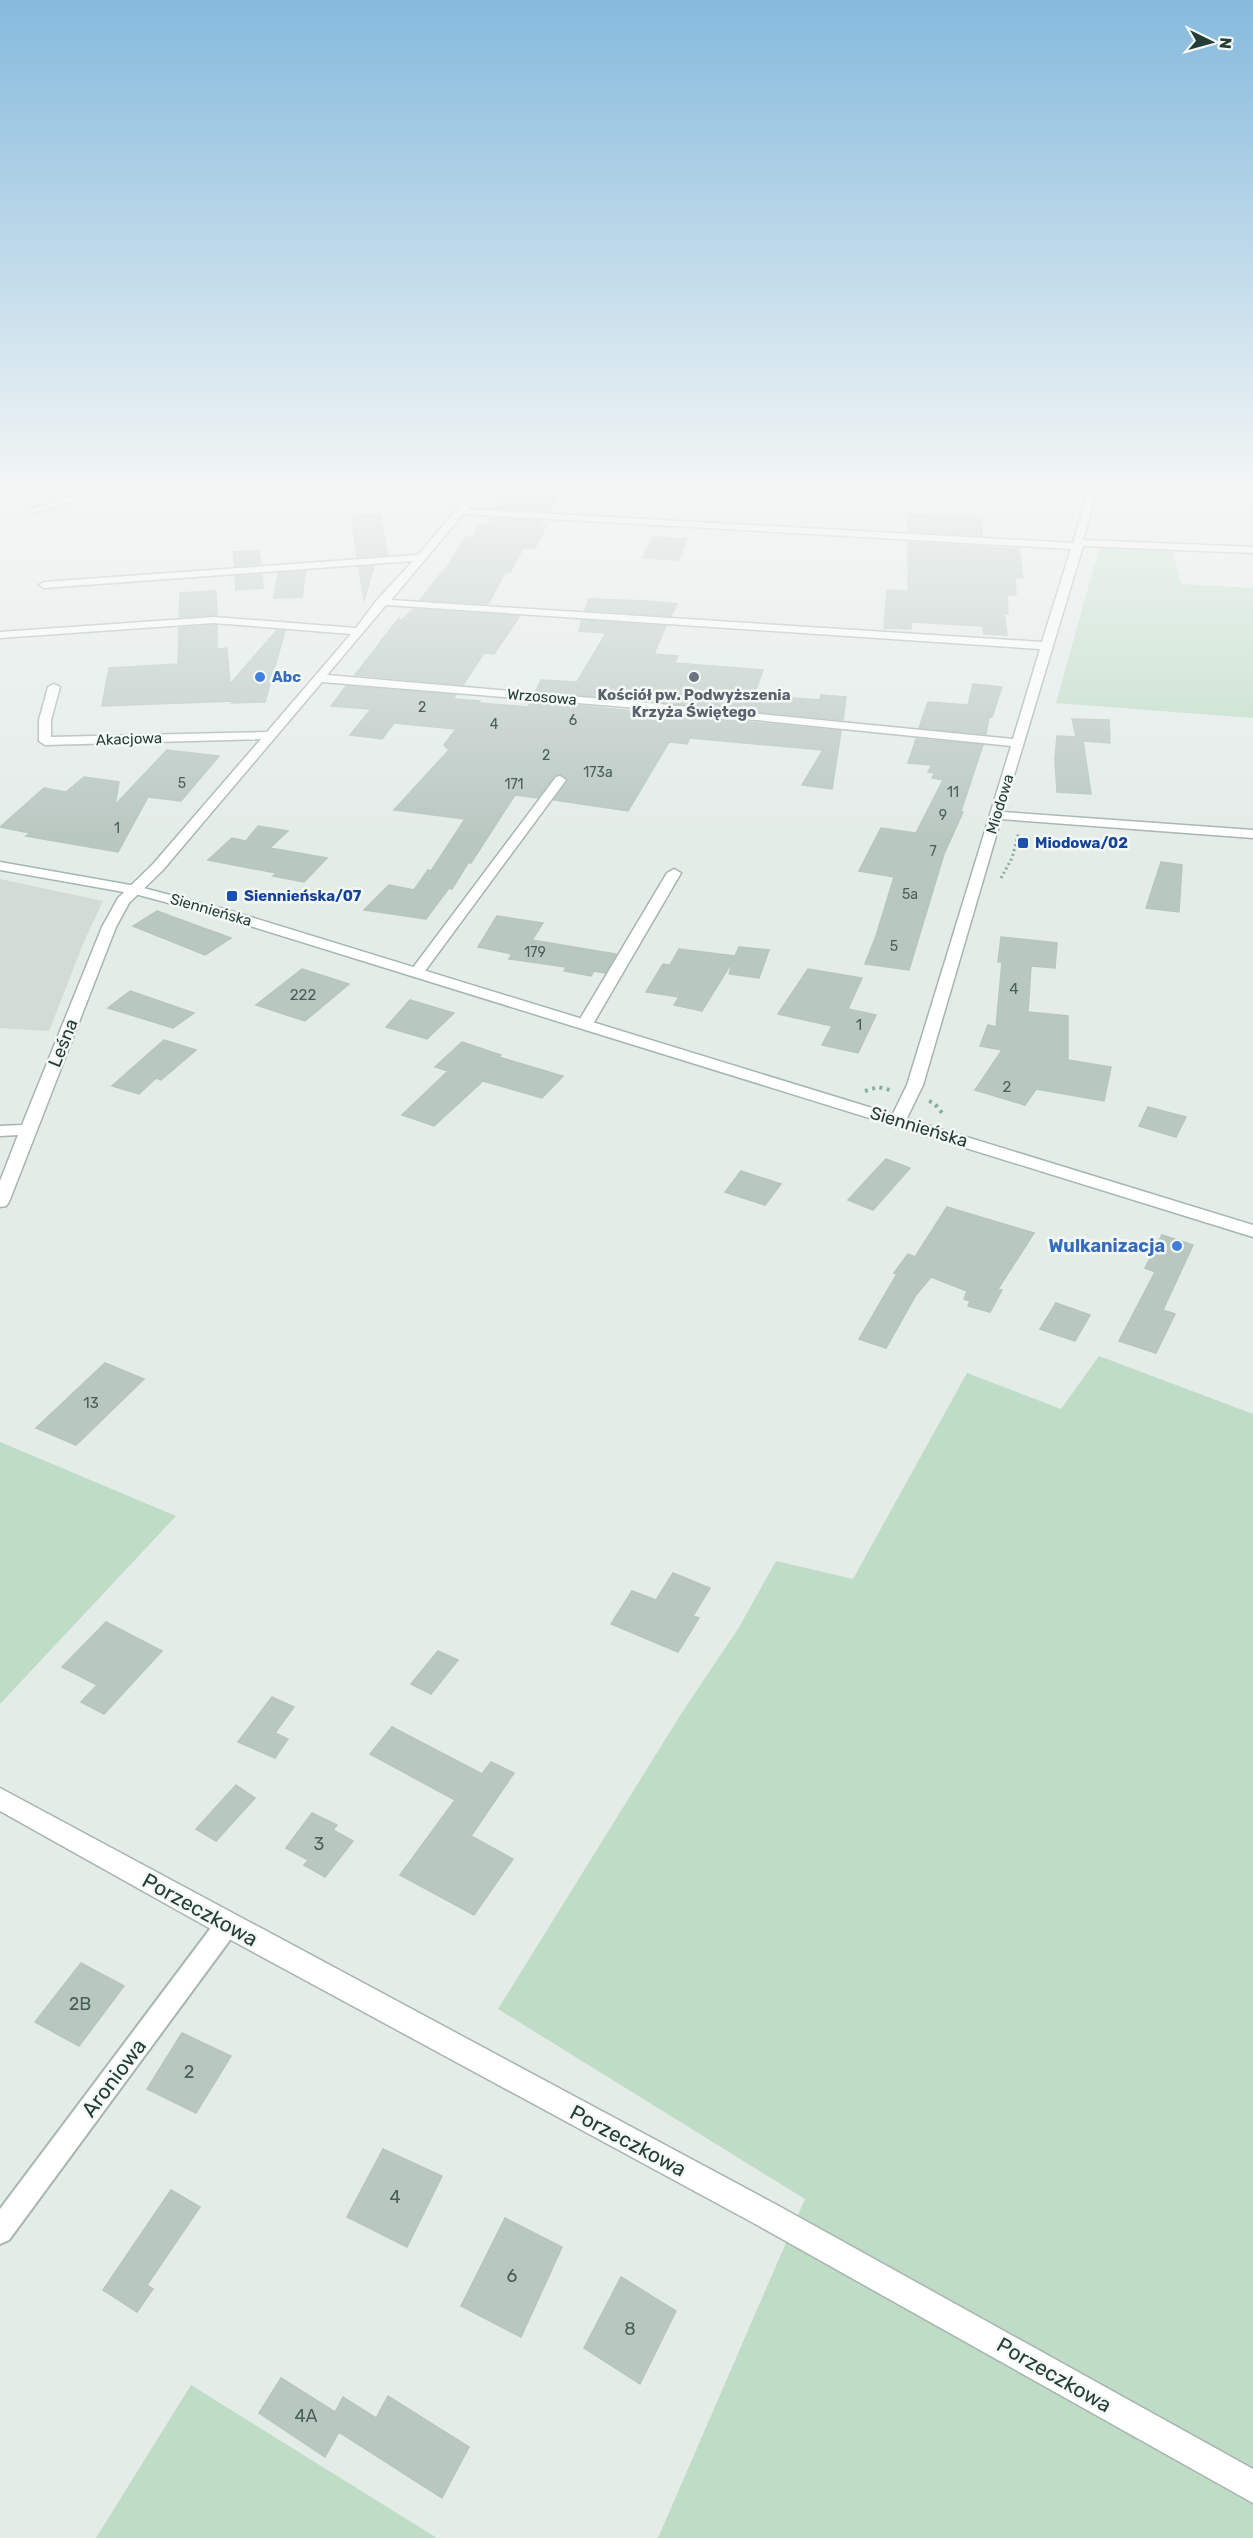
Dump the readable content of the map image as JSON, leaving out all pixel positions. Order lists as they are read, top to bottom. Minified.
{"streets":{"street":["Wrzosowa","Akacjowa","Miodowa","Siennieńska","Leśna","Porzeczkowa"],"lane":["Aroniowa"]},"crossings":[["Wrzosowa","Miodowa"],["Miodowa","Siennieńska"],["Siennieńska","Leśna"],["Porzeczkowa","Aroniowa"]],"places":{"other":["Abc","Kościół pw. Podwyższenia Krzyża Świętego","Wulkanizacja"],"transit":["Miodowa/02","Siennieńska/07"]},"house_numbers":["2","6","4","2","173a","5","171","11","9","1","7","5a","5","179","4","222","1","2","13","3","2B","2","4","6","8","4A"],"north":"right"}
